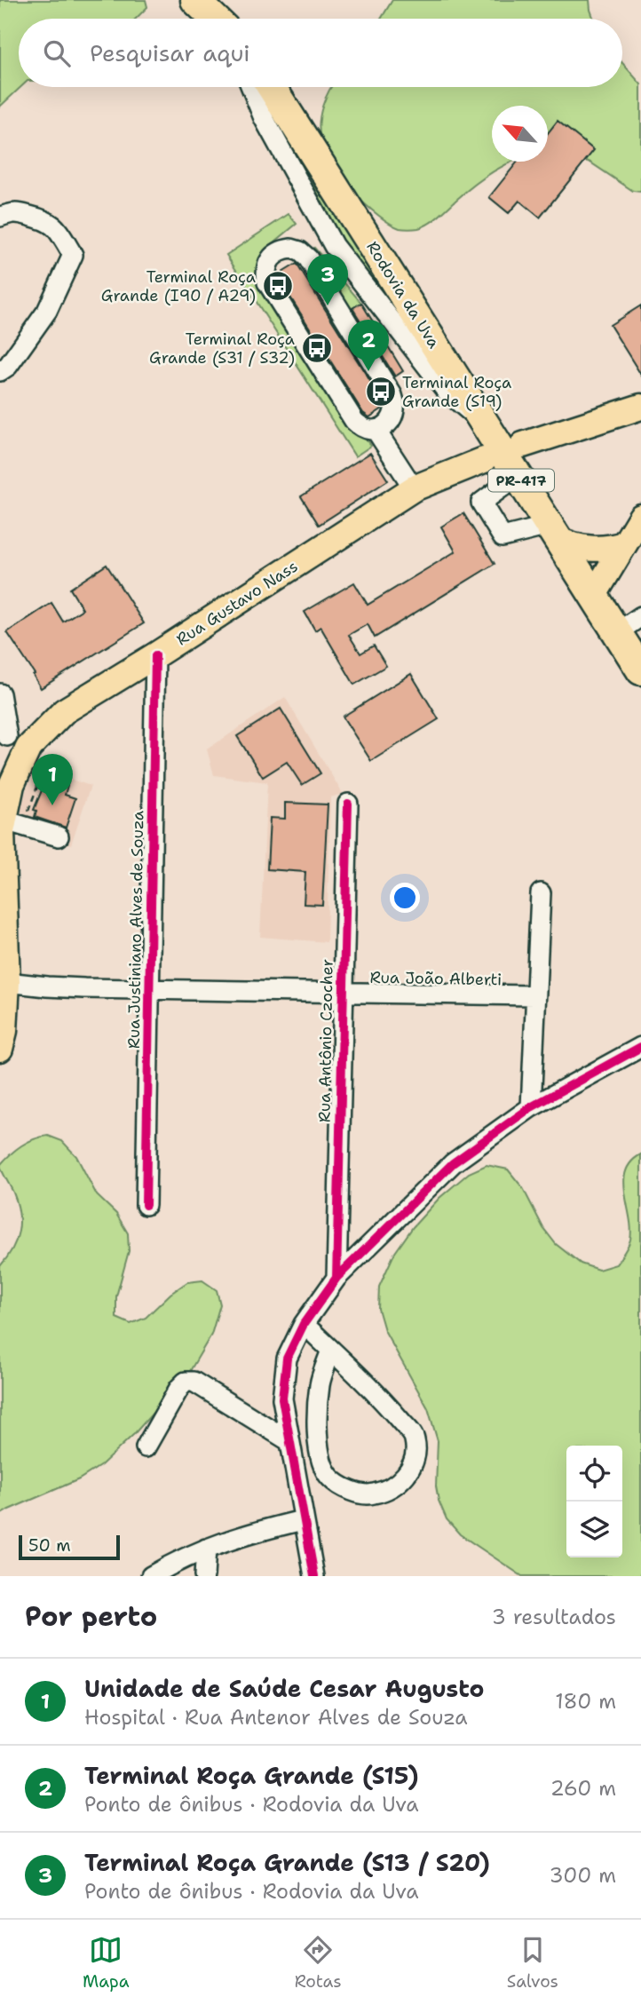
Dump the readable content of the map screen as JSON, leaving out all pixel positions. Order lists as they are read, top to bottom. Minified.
{"streets":{"highway":["Rodovia da Uva","PR-417"],"main road":["Rua Gustavo Nass"],"street":["Rua Justiniano Alves de Souza","Rua João Alberti","Rua Antônio Czocher"]},"crossings":[["Rua Gustavo Nass","Rua Justiniano Alves de Souza"],["Rua Gustavo Nass","Rua João Alberti"],["Rua Justiniano Alves de Souza","Rua João Alberti"],["Rua João Alberti","Rua Antônio Czocher"]],"places":{"bus stop":["Terminal Roça Grande (I90 / A29)","Terminal Roça Grande (S31 / S32)","Terminal Roça Grande (S19)"]},"scale_bar":"50 m","north":"top left","page":{"search":"Pesquisar aqui","pins":["3","2","1"],"scale":"50 m","heading":["Por perto","3 resultados"],"list":[{"mark":"1","name":"Unidade de Saúde Cesar Augusto","note":"Hospital · Rua Antenor Alves de Souza","value":"180 m"},{"mark":"2","name":"Terminal Roça Grande (S15)","note":"Ponto de ônibus · Rodovia da Uva","value":"260 m"},{"mark":"3","name":"Terminal Roça Grande (S13 / S20)","note":"Ponto de ônibus · Rodovia da Uva","value":"300 m"}],"nav":["Mapa","Rotas","Salvos"]}}
